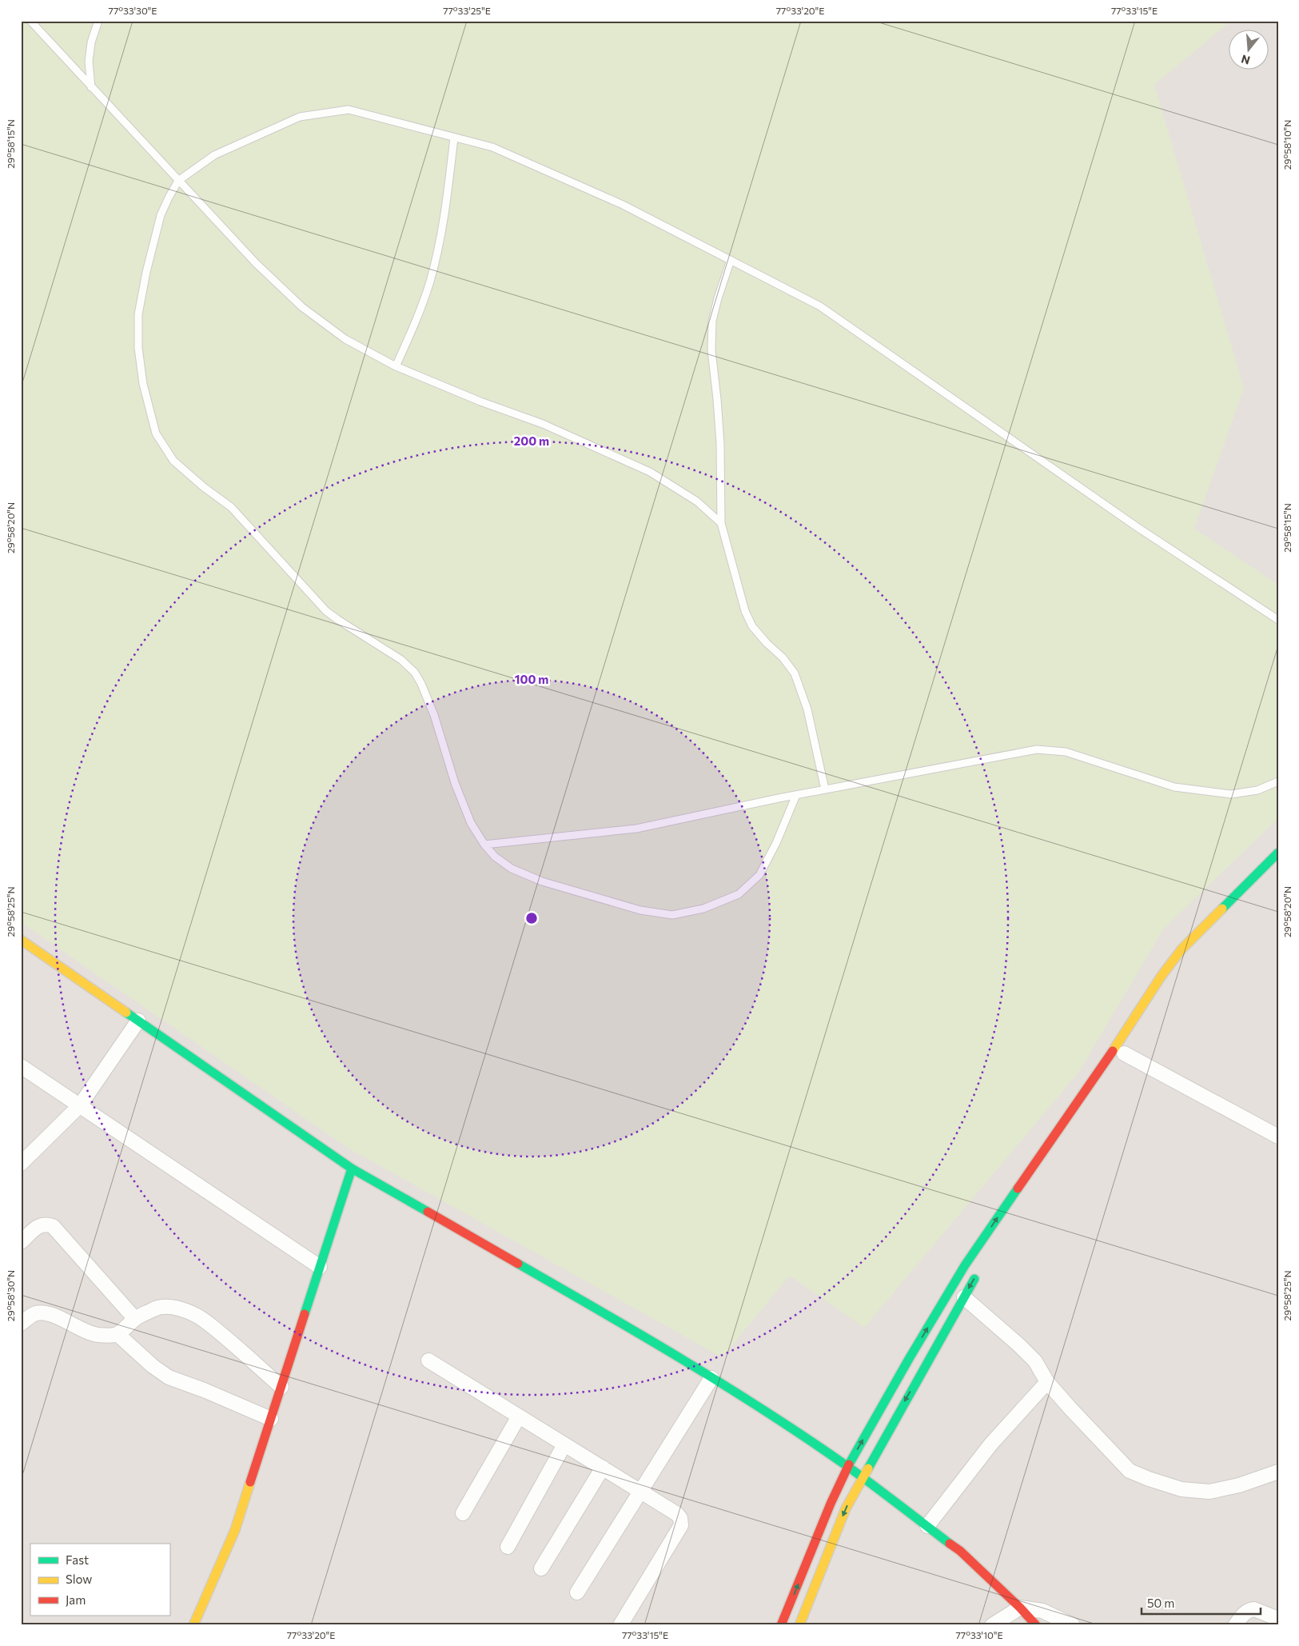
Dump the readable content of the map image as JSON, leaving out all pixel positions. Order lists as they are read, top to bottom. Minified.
{"legend":["Fast","Slow","Jam"],"scale_bar":"50 m","north":"bottom","coordinates":["77°33'30\"E","77°33'25\"E","77°33'20\"E","77°33'15\"E","29°58'15\"N","29°58'10\"N","29°58'20\"N","29°58'25\"N","29°58'30\"N","77°33'10\"E"],"rings":["200 m","100 m"]}
